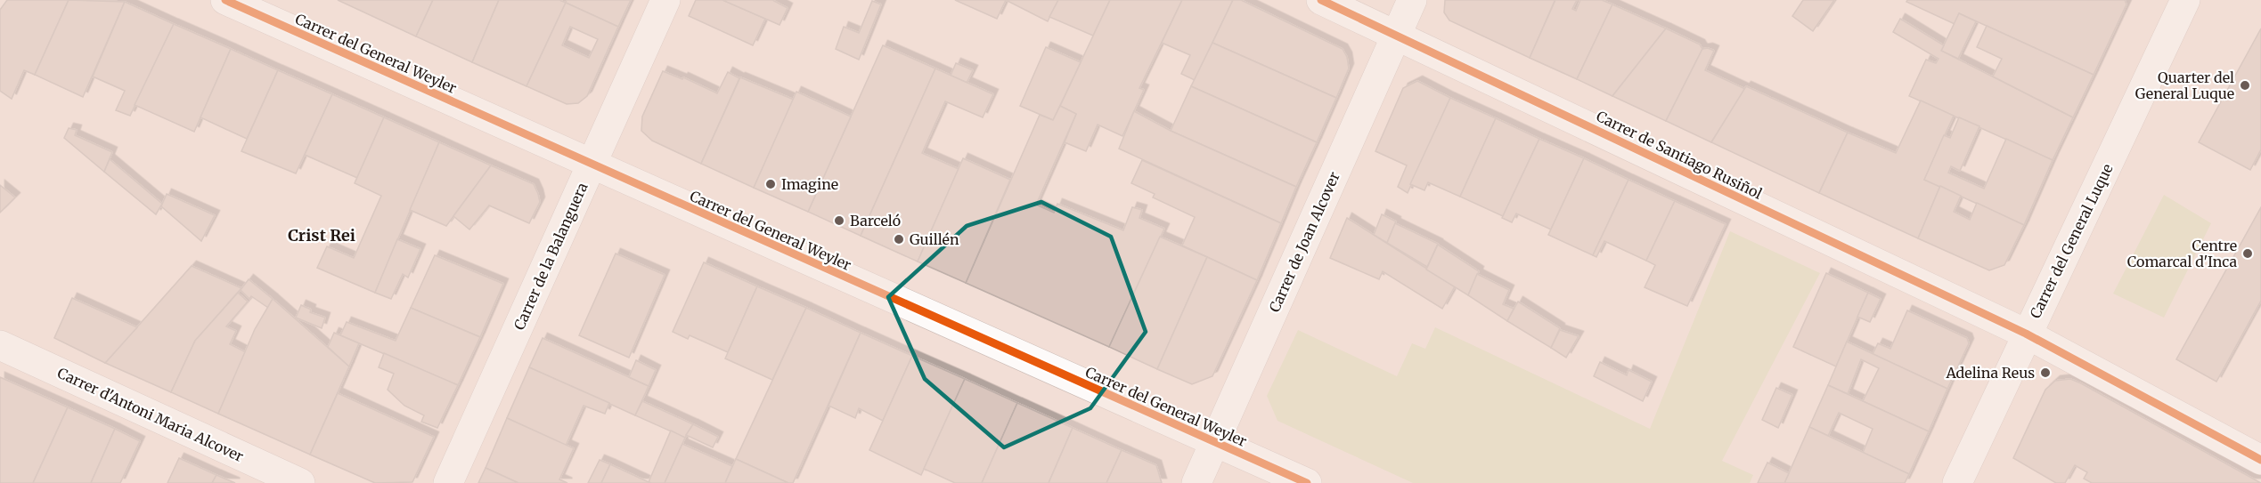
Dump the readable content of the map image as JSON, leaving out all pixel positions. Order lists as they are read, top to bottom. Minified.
{"streets":{"street":["Carrer del General Weyler","Carrer de Santiago Rusiñol","Carrer del General Luque","Carrer de Joan Alcover","Carrer de la Balanguera","Carrer d'Antoni Maria Alcover"]},"crossings":[["Carrer del General Weyler","Carrer de Joan Alcover"],["Carrer del General Weyler","Carrer de la Balanguera"],["Carrer de Santiago Rusiñol","Carrer del General Luque"],["Carrer de Santiago Rusiñol","Carrer de Joan Alcover"]],"districts":["Crist Rei"],"places":["Quarter del General Luque","Imagine","Barceló","Guillén","Centre Comarcal d'Inca","Adelina Reus"]}
